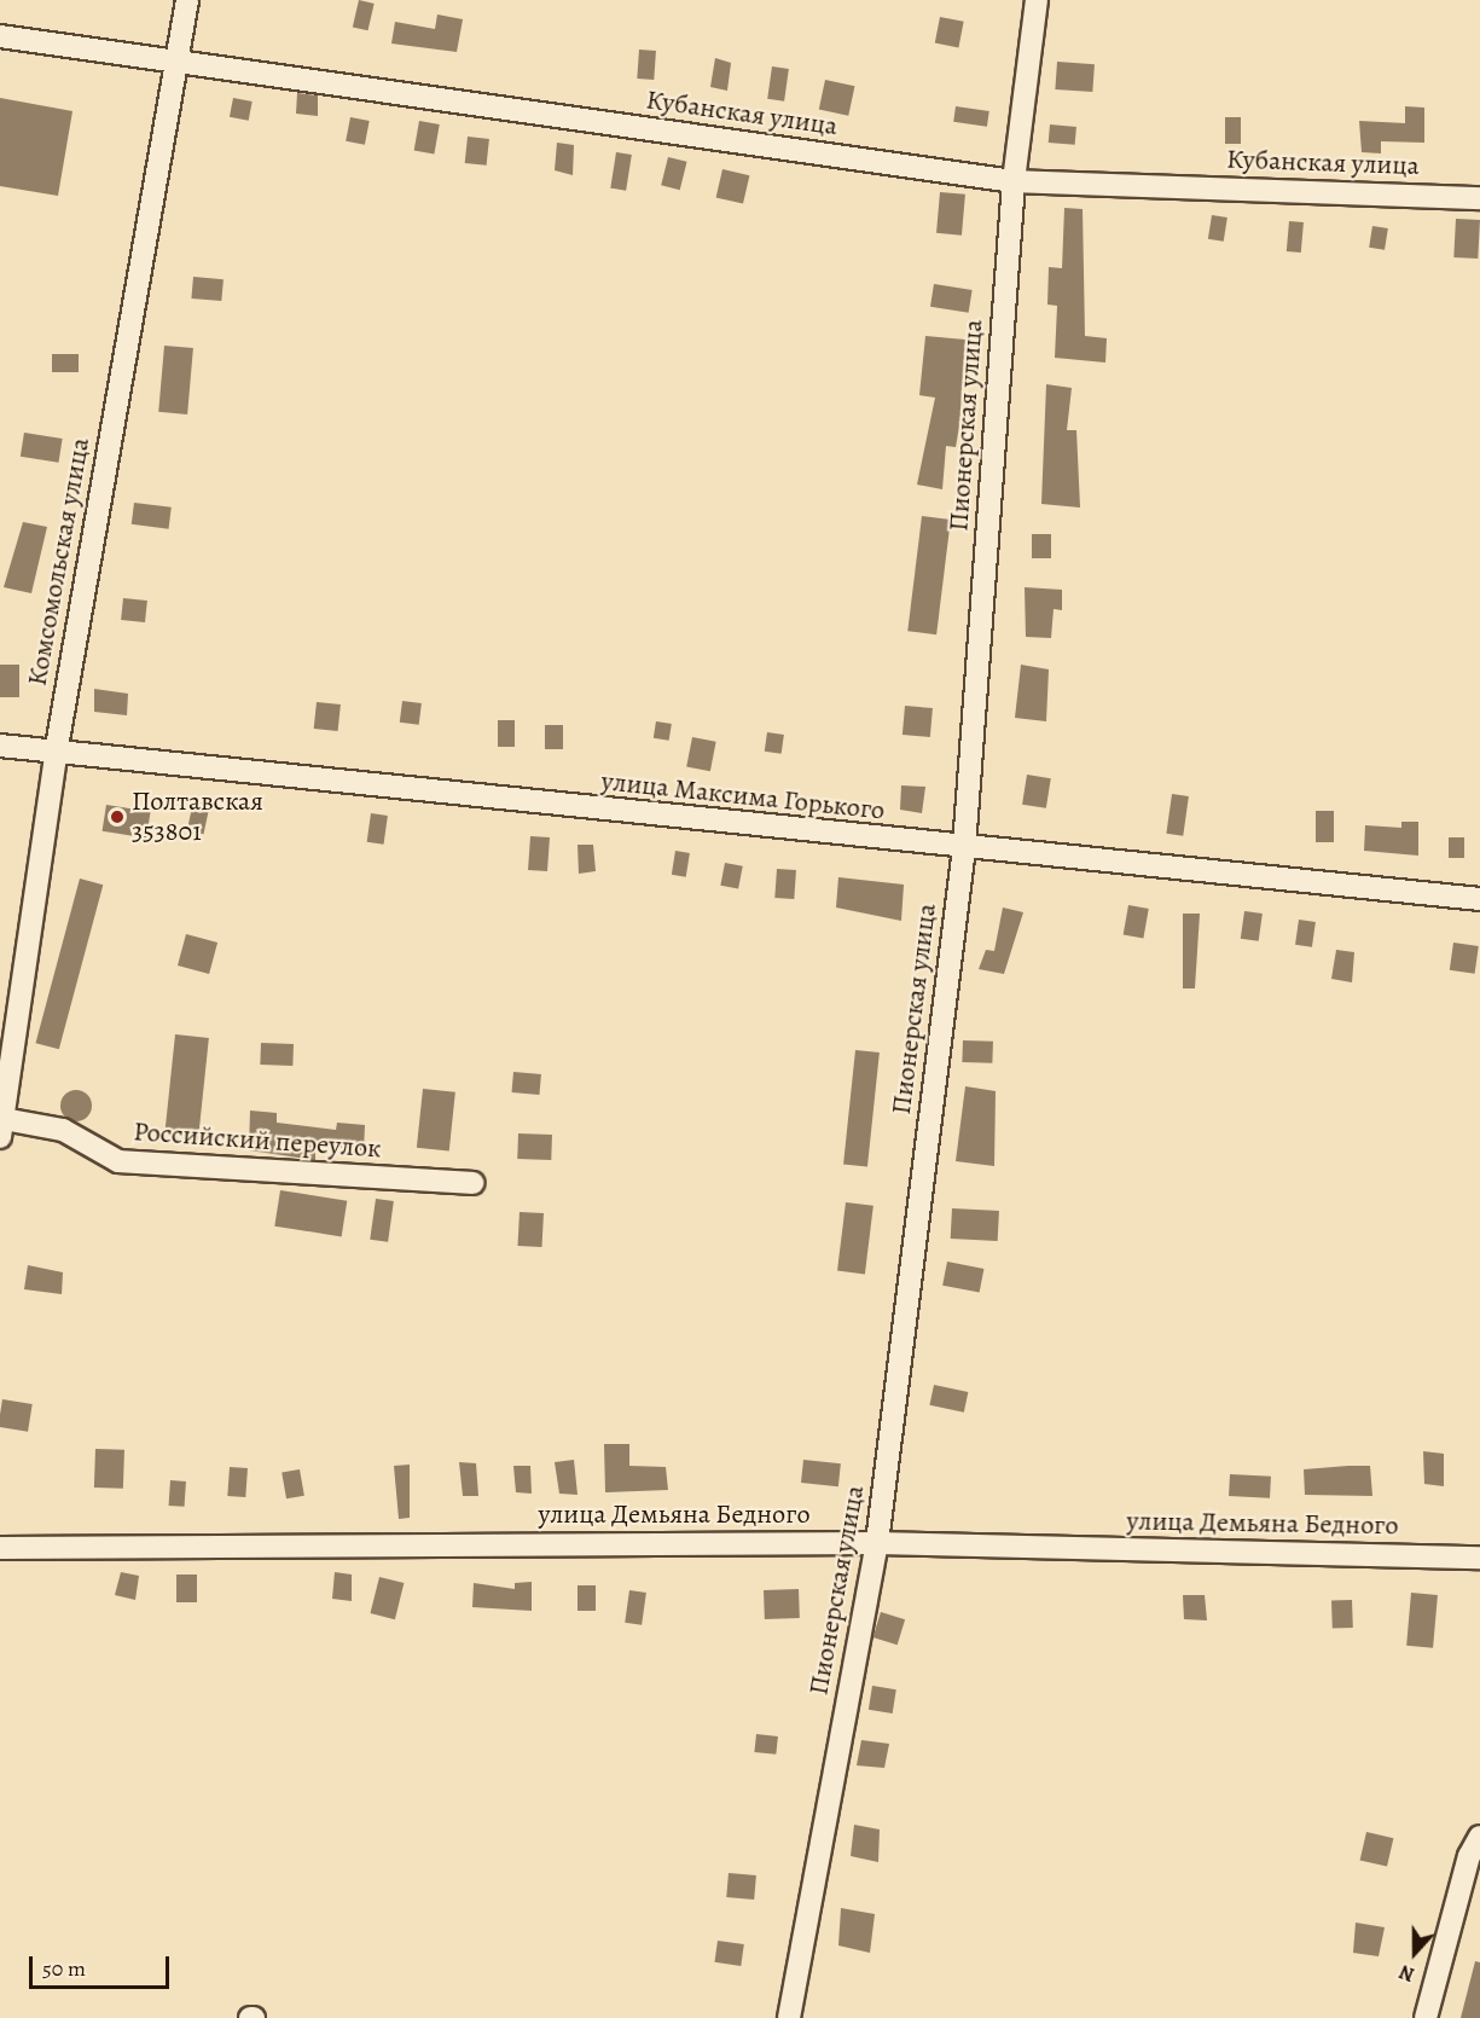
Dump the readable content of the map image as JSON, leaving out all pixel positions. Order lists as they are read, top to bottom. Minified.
{"streets":{"street":["Кубанская улица","Пионерская улица","Комсомольская улица","улица Максима Горького","Российский переулок","улица Демьяна Бедного"]},"crossings":[["Кубанская улица","Пионерская улица"],["Кубанская улица","Комсомольская улица"],["Пионерская улица","улица Максима Горького"],["Пионерская улица","улица Демьяна Бедного"],["Комсомольская улица","улица Максима Горького"],["Комсомольская улица","Российский переулок"]],"places":["Полтавская 353801"],"scale_bar":"50 m","north":"bottom"}
